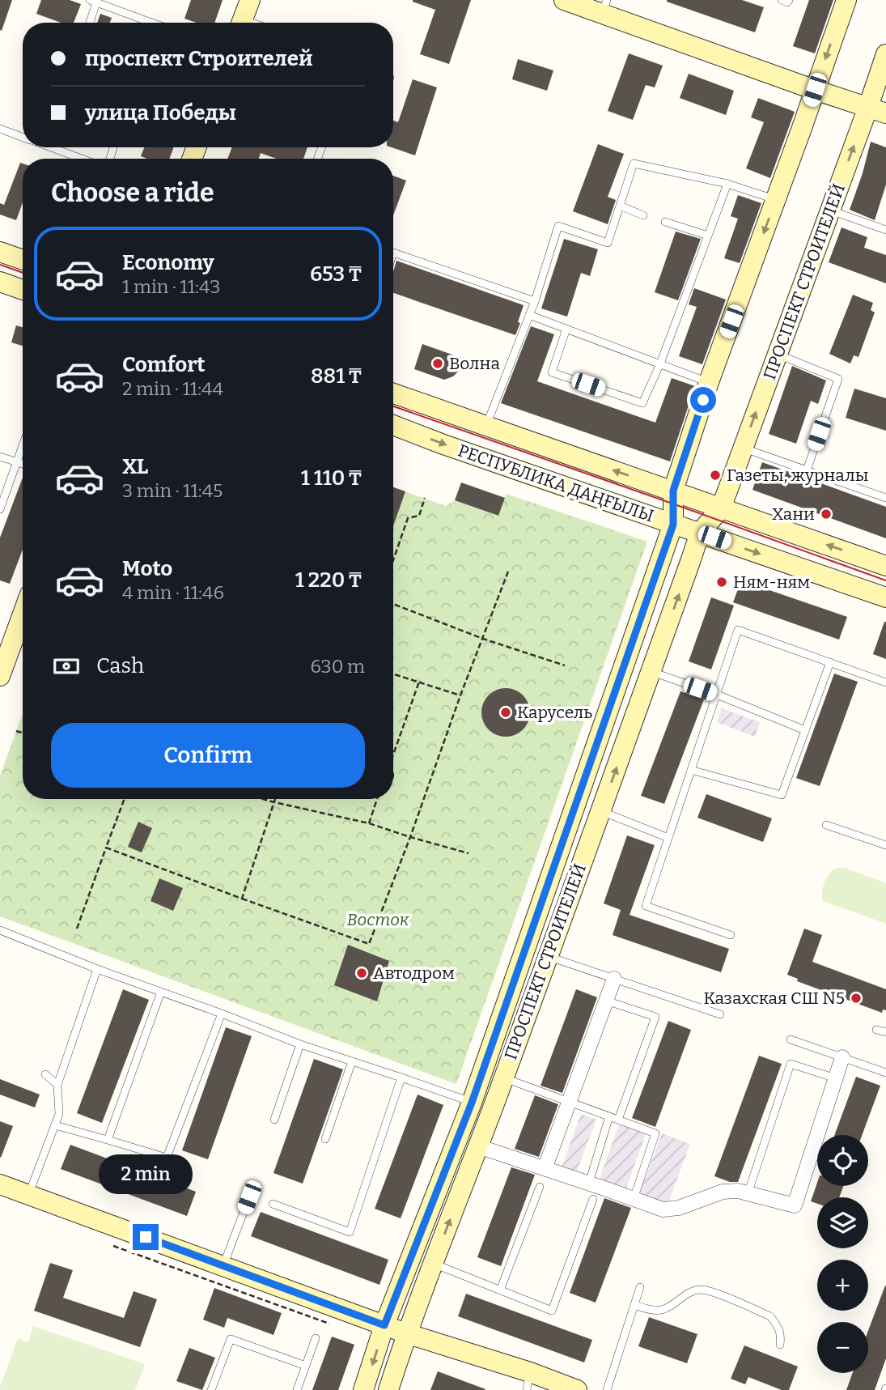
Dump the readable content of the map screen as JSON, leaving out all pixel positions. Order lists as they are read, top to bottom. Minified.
{"streets":{"street":["ПРОСПЕКТ СТРОИТЕЛЕЙ","РЕСПУБЛИКА ДАҢҒЫЛЫ"]},"crossings":[["ПРОСПЕКТ СТРОИТЕЛЕЙ","РЕСПУБЛИКА ДАҢҒЫЛЫ"]],"parks":["Восток"],"places":["Волна","Газеты, журналы","Хани","Ням-ням","Карусель","Автодром","Казахская СШ N5"],"page":{"banner":["проспект Строителей","улица Победы"],"heading":"Choose a ride","list":[{"name":"Economy","note":"1 min · 11:43","value":"653 ₸"},{"name":"Comfort","note":"2 min · 11:44","value":"881 ₸"},{"name":"XL","note":"3 min · 11:45","value":"1 110 ₸"},{"name":"Moto","note":"4 min · 11:46","value":"1 220 ₸"}],"pay":["Cash","630 m"],"buttons":"Confirm","map_buttons":["+","−"],"bubble":"2 min"}}
